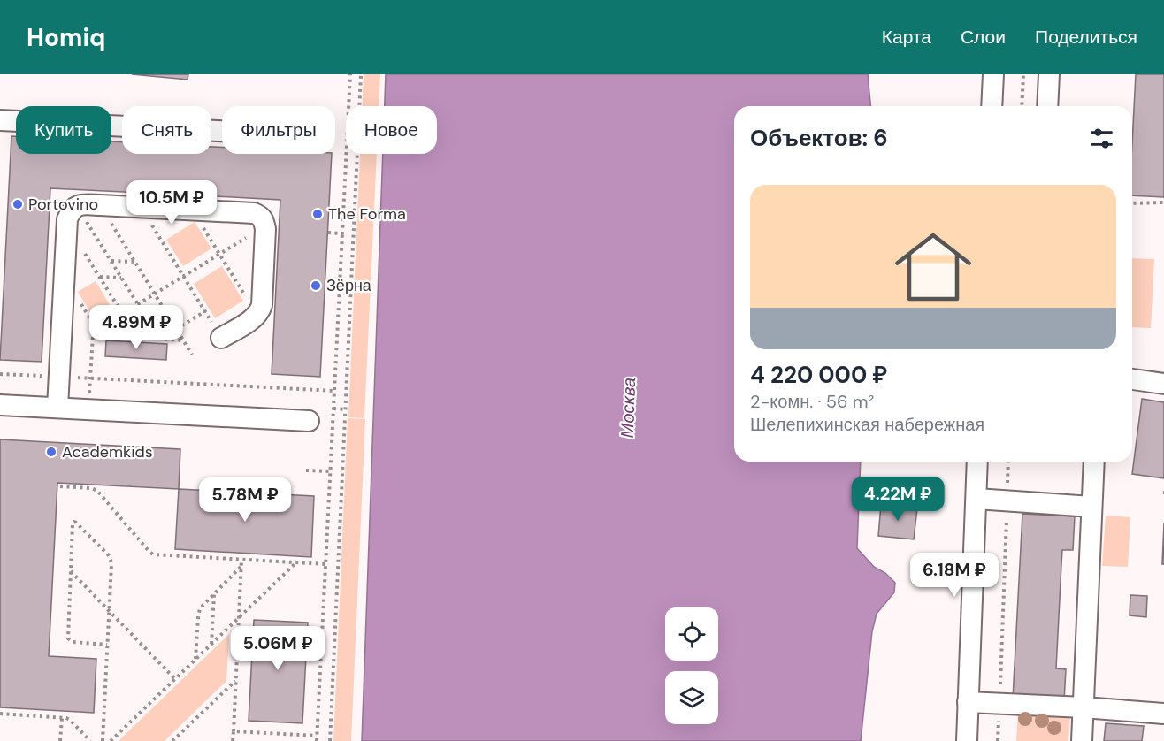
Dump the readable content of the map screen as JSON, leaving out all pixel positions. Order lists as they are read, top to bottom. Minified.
{"water":["Москва"],"places":["Portovino","The Forma","Зёрна","Academkids"],"page":{"header":"Homiq","nav":["Карта","Слои","Поделиться"],"chip":["Купить","Снять","Фильтры","Новое"],"heading":"Объектов: 6","list":[{"name":"4 220 000 ₽","note":"2-комн. · 56 m² · Шелепихинская набережная"}],"price":["10.5M ₽","4.89M ₽","4.22M ₽","5.78M ₽","6.18M ₽","5.06M ₽"]}}
